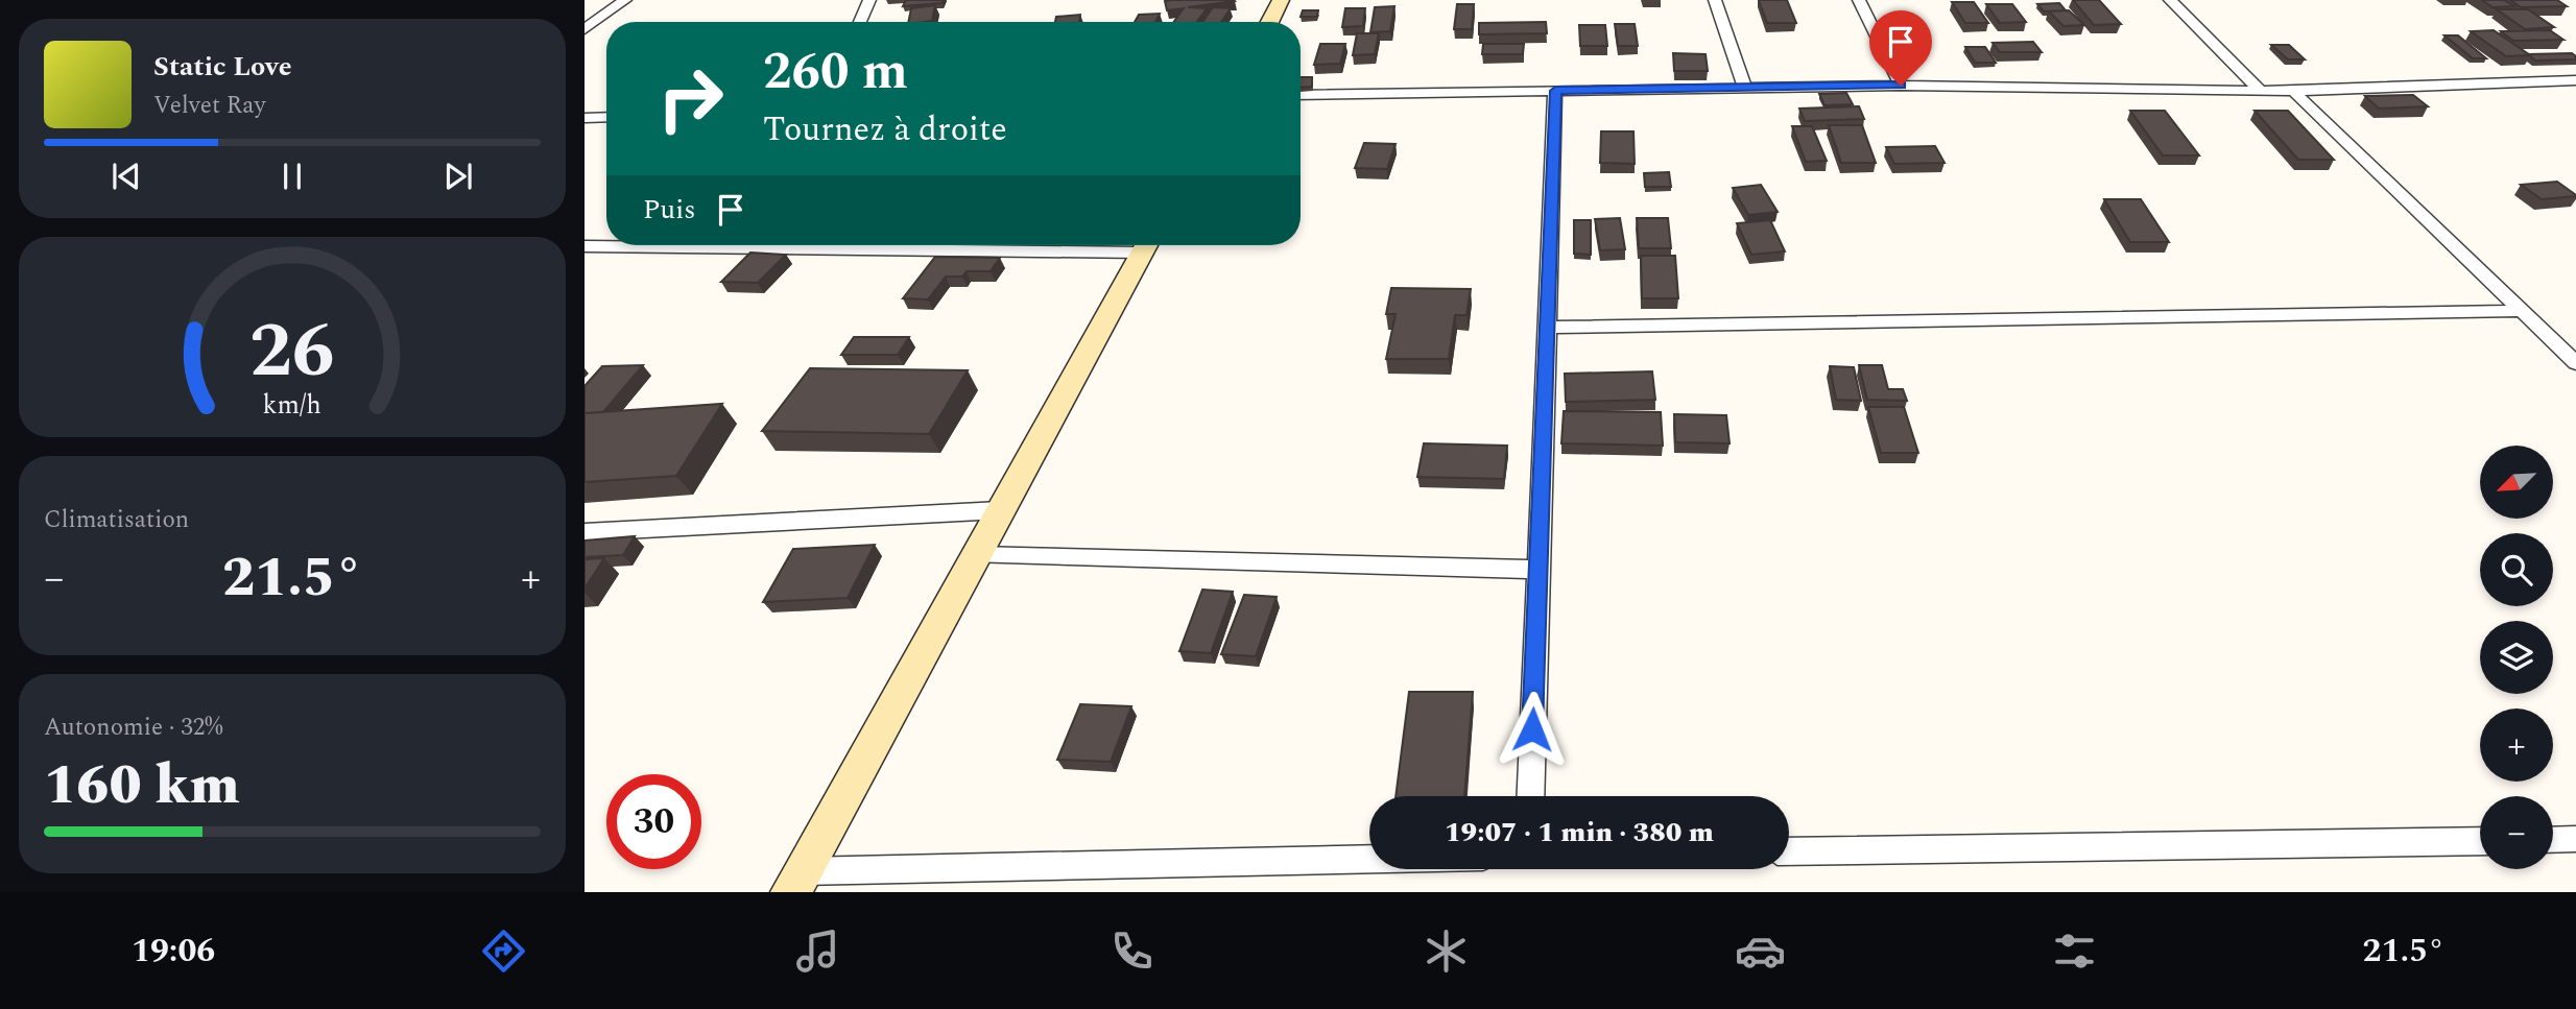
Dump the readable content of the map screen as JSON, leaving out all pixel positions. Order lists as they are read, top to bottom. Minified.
{"north":"bottom left","page":{"turn":["260 m","Tournez à droite"],"song":["Static Love","Velvet Ray"],"then":"Puis","map_buttons":["+","−"],"tile":["Climatisation",["Autonomie · 32%","160 km"]],"heat":["−","21.5°","+"],"limit":"30","trip":"19:07 · 1 min · 380 m","tabs":["19:06","21.5°"],"gauge":["26","km/h"]}}
